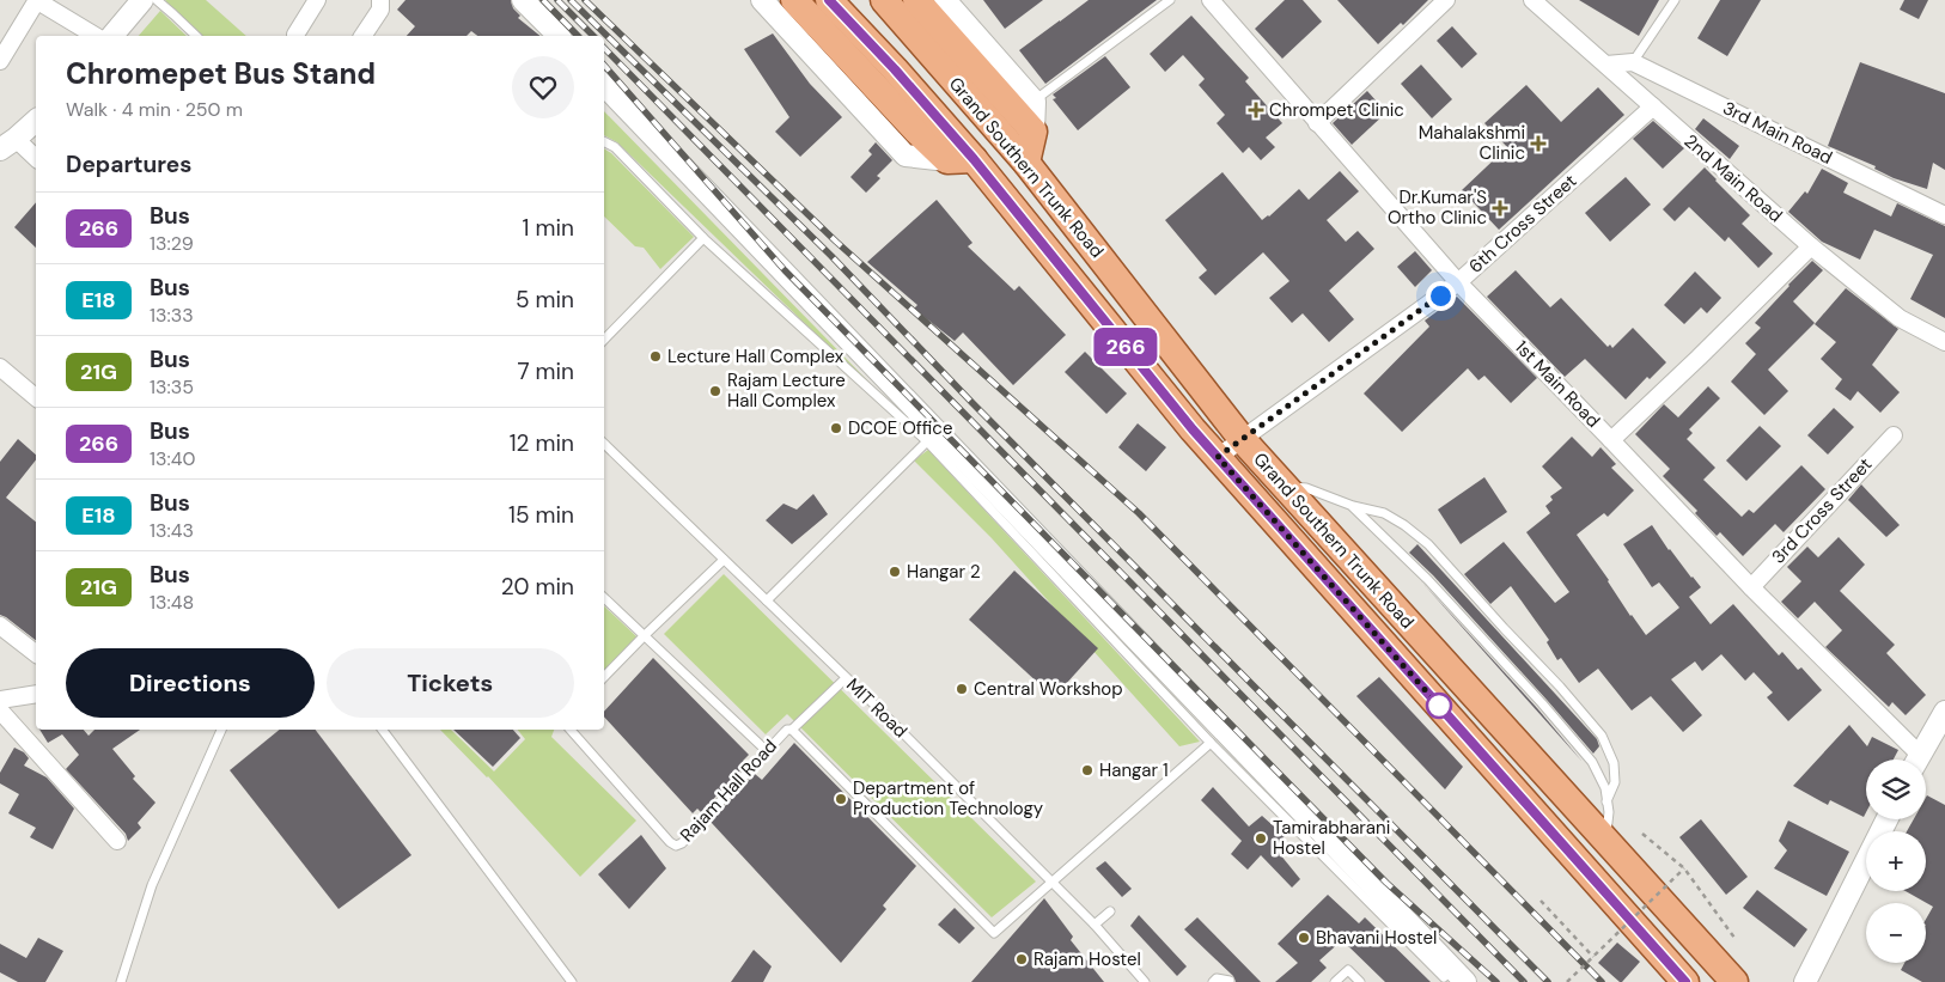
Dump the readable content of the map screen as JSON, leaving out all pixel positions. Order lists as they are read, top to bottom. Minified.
{"streets":{"main road":["Grand Southern Trunk Road"],"street":["3rd Main Road","2nd Main Road","6th Cross Street","1st Main Road","3rd Cross Street"],"lane":["MIT Road","Rajam Hall Road"]},"crossings":[["Grand Southern Trunk Road","6th Cross Street"],["2nd Main Road","6th Cross Street"],["6th Cross Street","1st Main Road"],["1st Main Road","3rd Cross Street"],["MIT Road","Rajam Hall Road"]],"places":{"health":["Chrompet Clinic","Mahalakshmi Clinic","Dr.Kumar'S Ortho Clinic"],"other":["Lecture Hall Complex","Rajam Lecture Hall Complex","DCOE Office","Hangar 2","Central Workshop","Hangar 1","Department of Production Technology","Tamirabharani Hostel","Bhavani Hostel","Rajam Hostel"]},"lines":["bus line 266"],"page":{"on_map":"266","heading":[["Chromepet Bus Stand","Walk · 4 min · 250 m"],"Departures"],"list":[{"mark":"266","name":"Bus","note":"13:29","value":"1 min"},{"mark":"E18","name":"Bus","note":"13:33","value":"5 min"},{"mark":"21G","name":"Bus","note":"13:35","value":"7 min"},{"mark":"266","name":"Bus","note":"13:40","value":"12 min"},{"mark":"E18","name":"Bus","note":"13:43","value":"15 min"},{"mark":"21G","name":"Bus","note":"13:48","value":"20 min"}],"buttons":["Directions","Tickets"],"map_buttons":["+","−"]}}
